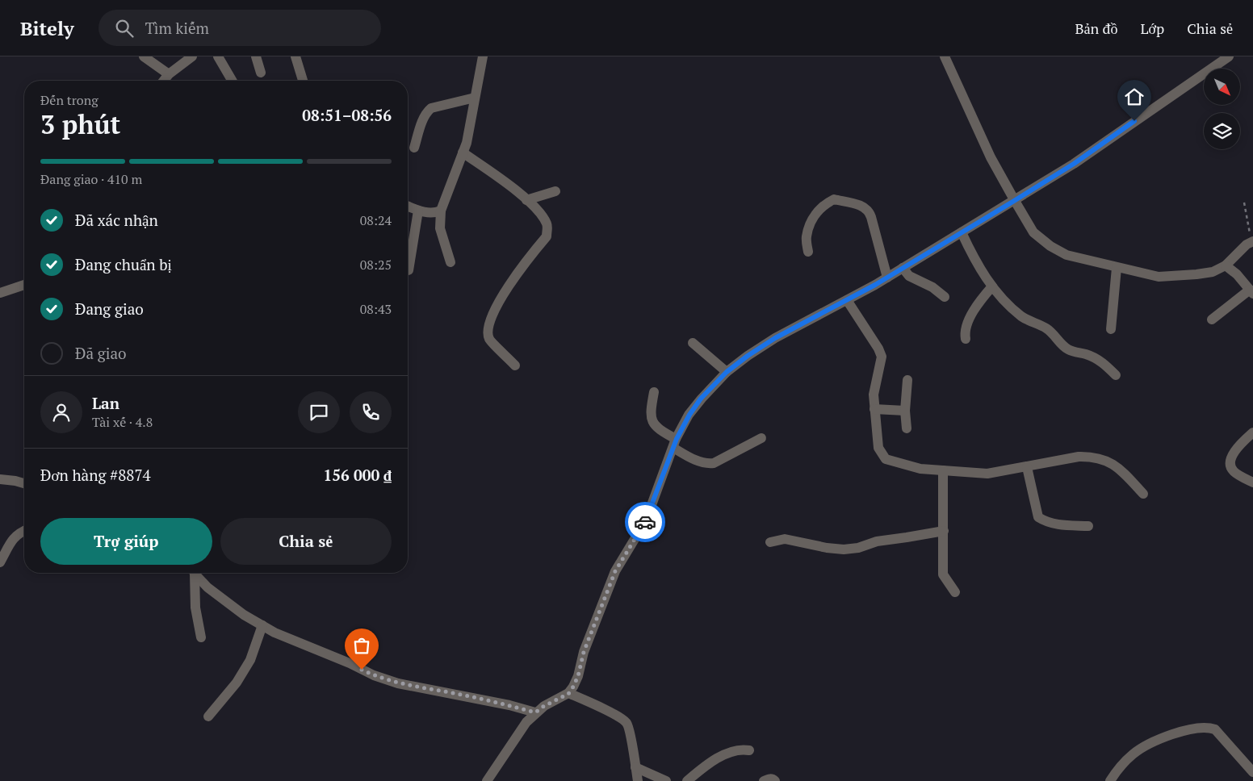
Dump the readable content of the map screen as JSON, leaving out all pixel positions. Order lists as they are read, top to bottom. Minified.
{"north":"bottom right","page":{"header":"Bitely","search":"Tìm kiếm","nav":["Bản đồ","Lớp","Chia sẻ"],"heading":["3 phút","Đến trong","08:51–08:56"],"panel":["Lan","Tài xế · 4.8","Đơn hàng #8874","156 000 ₫"],"bar":"Đang giao · 410 m","list":[["Đã xác nhận","08:24"],["Đang chuẩn bị","08:25"],["Đang giao","08:43"],"Đã giao"],"buttons":["Trợ giúp","Chia sẻ"]}}
